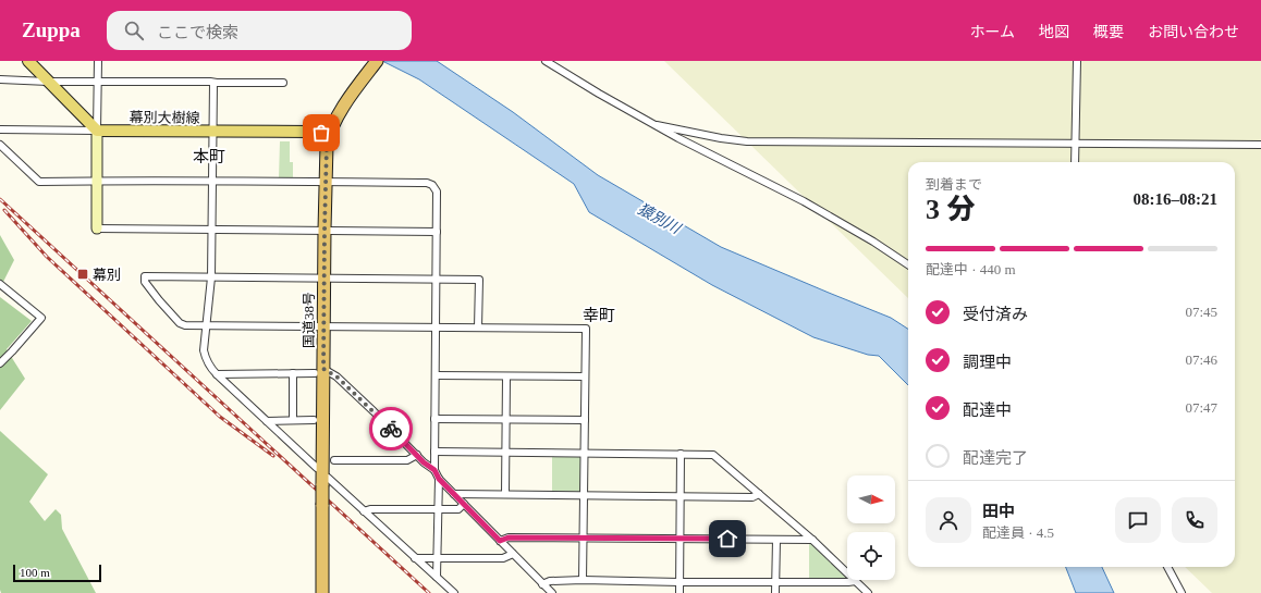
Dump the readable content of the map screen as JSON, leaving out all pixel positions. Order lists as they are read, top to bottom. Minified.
{"streets":{"highway":["国道38号"],"main road":["幕別大樹線"]},"crossings":[["幕別大樹線","国道38号"]],"districts":["本町","幸町"],"water":["猿別川"],"places":{"transit":["幕別"]},"scale_bar":"100 m","north":"right","page":{"header":"Zuppa","search":"ここで検索","nav":["ホーム","地図","概要","お問い合わせ"],"heading":["3 分","到着まで","08:16–08:21"],"panel":["田中","配達員 · 4.5"],"bar":"配達中 · 440 m","list":[["受付済み","07:45"],["調理中","07:46"],["配達中","07:47"],"配達完了"],"scale":"100 m"}}
